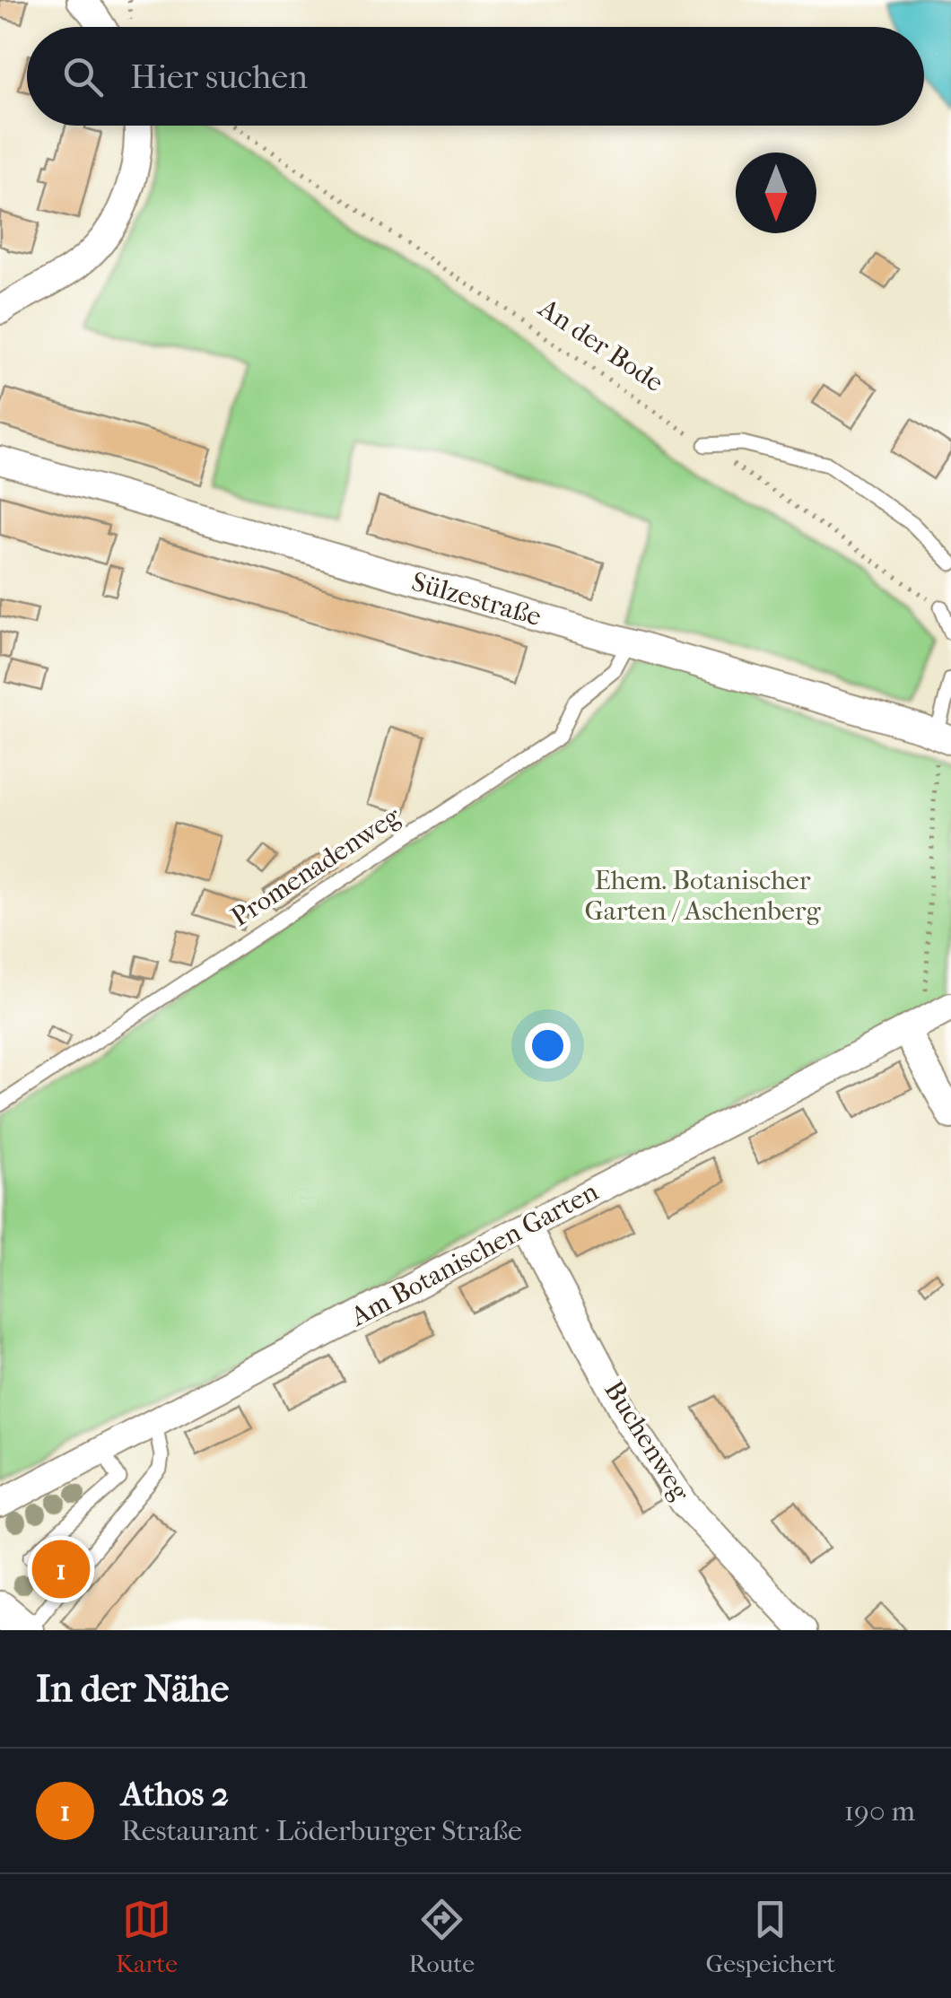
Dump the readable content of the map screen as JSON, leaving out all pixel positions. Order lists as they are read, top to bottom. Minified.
{"streets":{"street":["Sülzestraße","Am Botanischen Garten","Buchenweg"],"lane":["Promenadenweg"],"path":["An der Bode"]},"crossings":[["Sülzestraße","Promenadenweg"],["Am Botanischen Garten","Buchenweg"]],"parks":["Ehem. Botanischer Garten / Aschenberg"],"north":"bottom","page":{"search":"Hier suchen","pins":"1","heading":"In der Nähe","list":[{"mark":"1","name":"Athos 2","note":"Restaurant · Löderburger Straße","value":"190 m"}],"nav":["Karte","Route","Gespeichert"]}}
